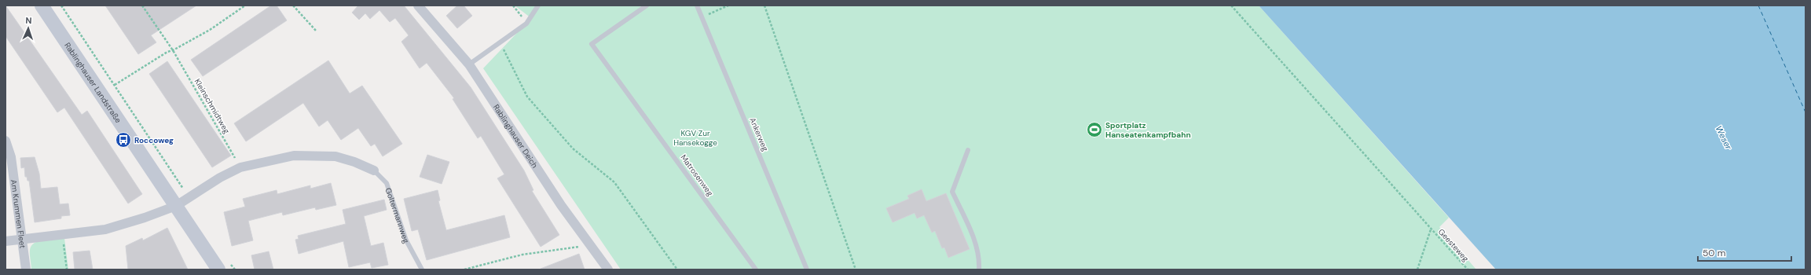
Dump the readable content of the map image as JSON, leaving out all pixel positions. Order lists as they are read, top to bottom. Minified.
{"streets":{"street":["Rablinghauser Landstraße","Rablinghauser Deich","Am Krummen Fleet","Goltermannweg"],"lane":["Ankerweg","Matrosenweg"],"path":["Kleinschmidtweg","Geesteweg"]},"crossings":[["Rablinghauser Landstraße","Goltermannweg"],["Kleinschmidtweg","Goltermannweg"]],"water":["Weser"],"parks":["KGV Zur Hansekogge"],"places":{"sports":["Sportplatz Hanseatenkampfbahn"],"bus stop":["Roccoweg"]},"scale_bar":"50 m","north":"top"}
